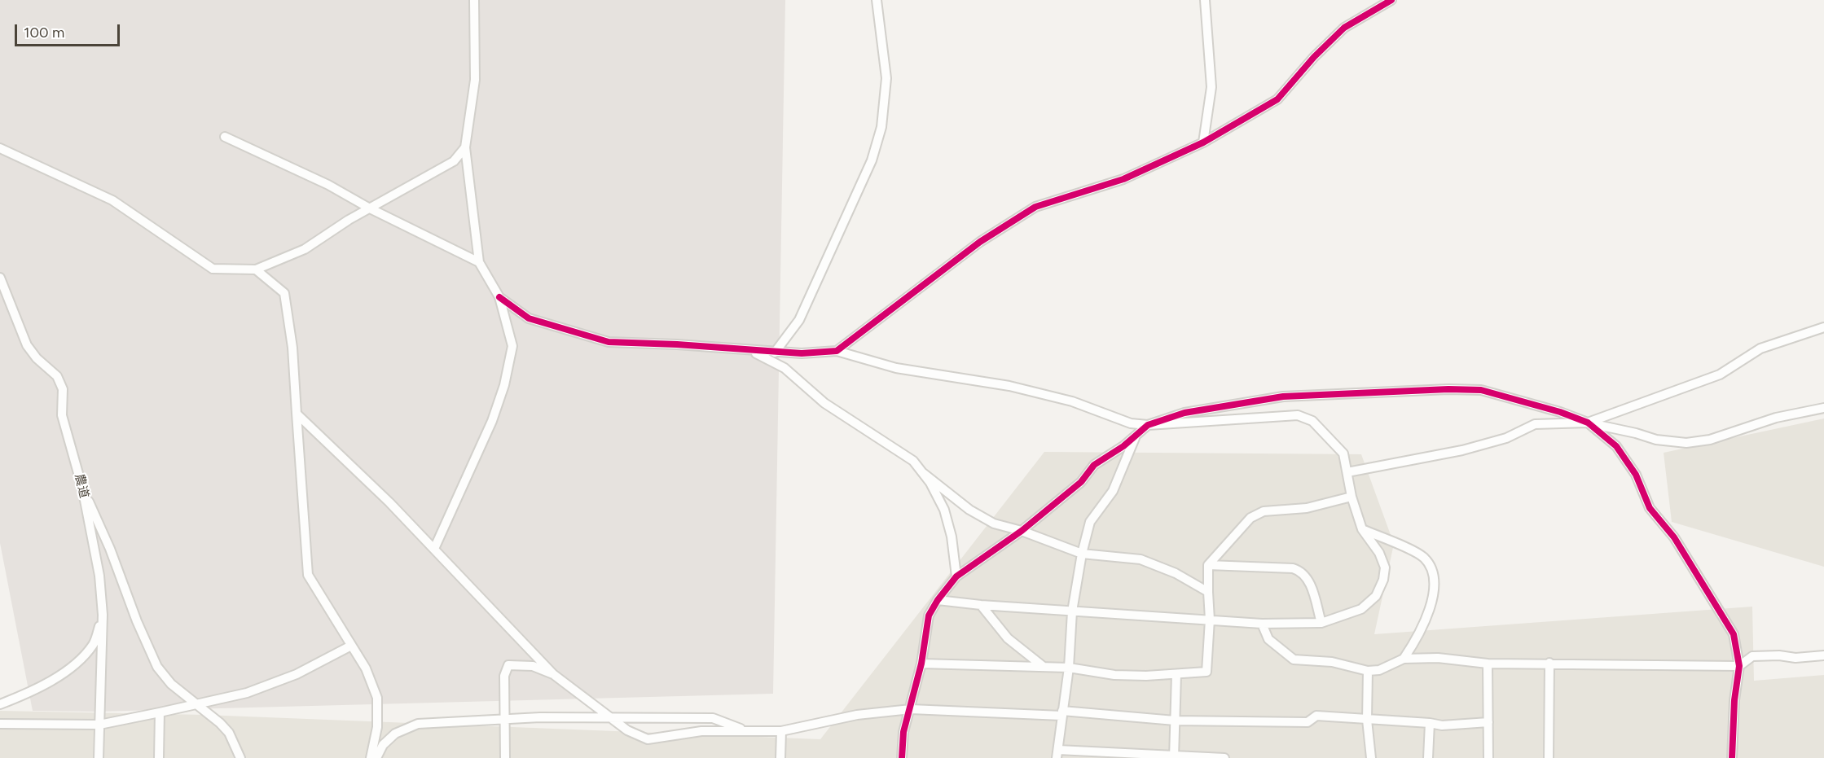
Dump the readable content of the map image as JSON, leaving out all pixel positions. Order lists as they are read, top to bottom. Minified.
{"streets":{"street":["農道"]},"scale_bar":"100 m"}
